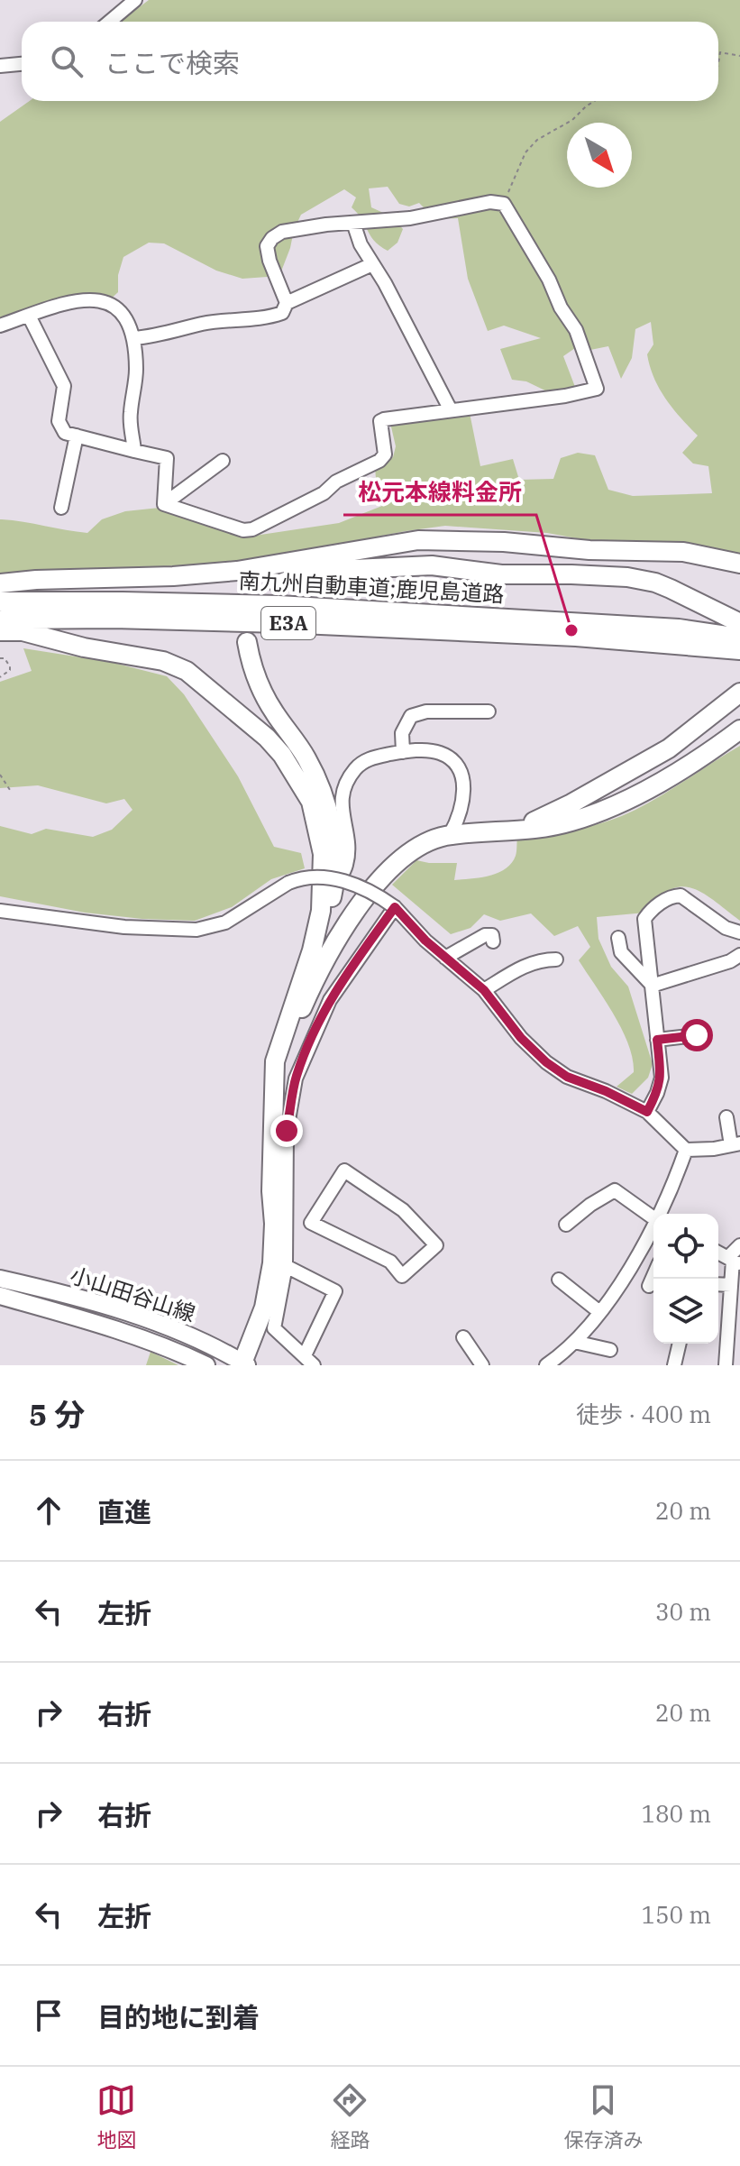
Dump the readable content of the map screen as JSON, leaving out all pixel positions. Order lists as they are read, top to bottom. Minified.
{"streets":{"highway":["南九州自動車道;鹿児島道路","E3A"],"main road":["小山田谷山線"]},"places":["松元本線料金所"],"north":"bottom right","page":{"search":"ここで検索","heading":["5 分","徒歩 · 400 m"],"list":[["直進","20 m"],["左折","30 m"],["右折","20 m"],["右折","180 m"],["左折","150 m"],"目的地に到着"],"nav":["地図","経路","保存済み"]}}
